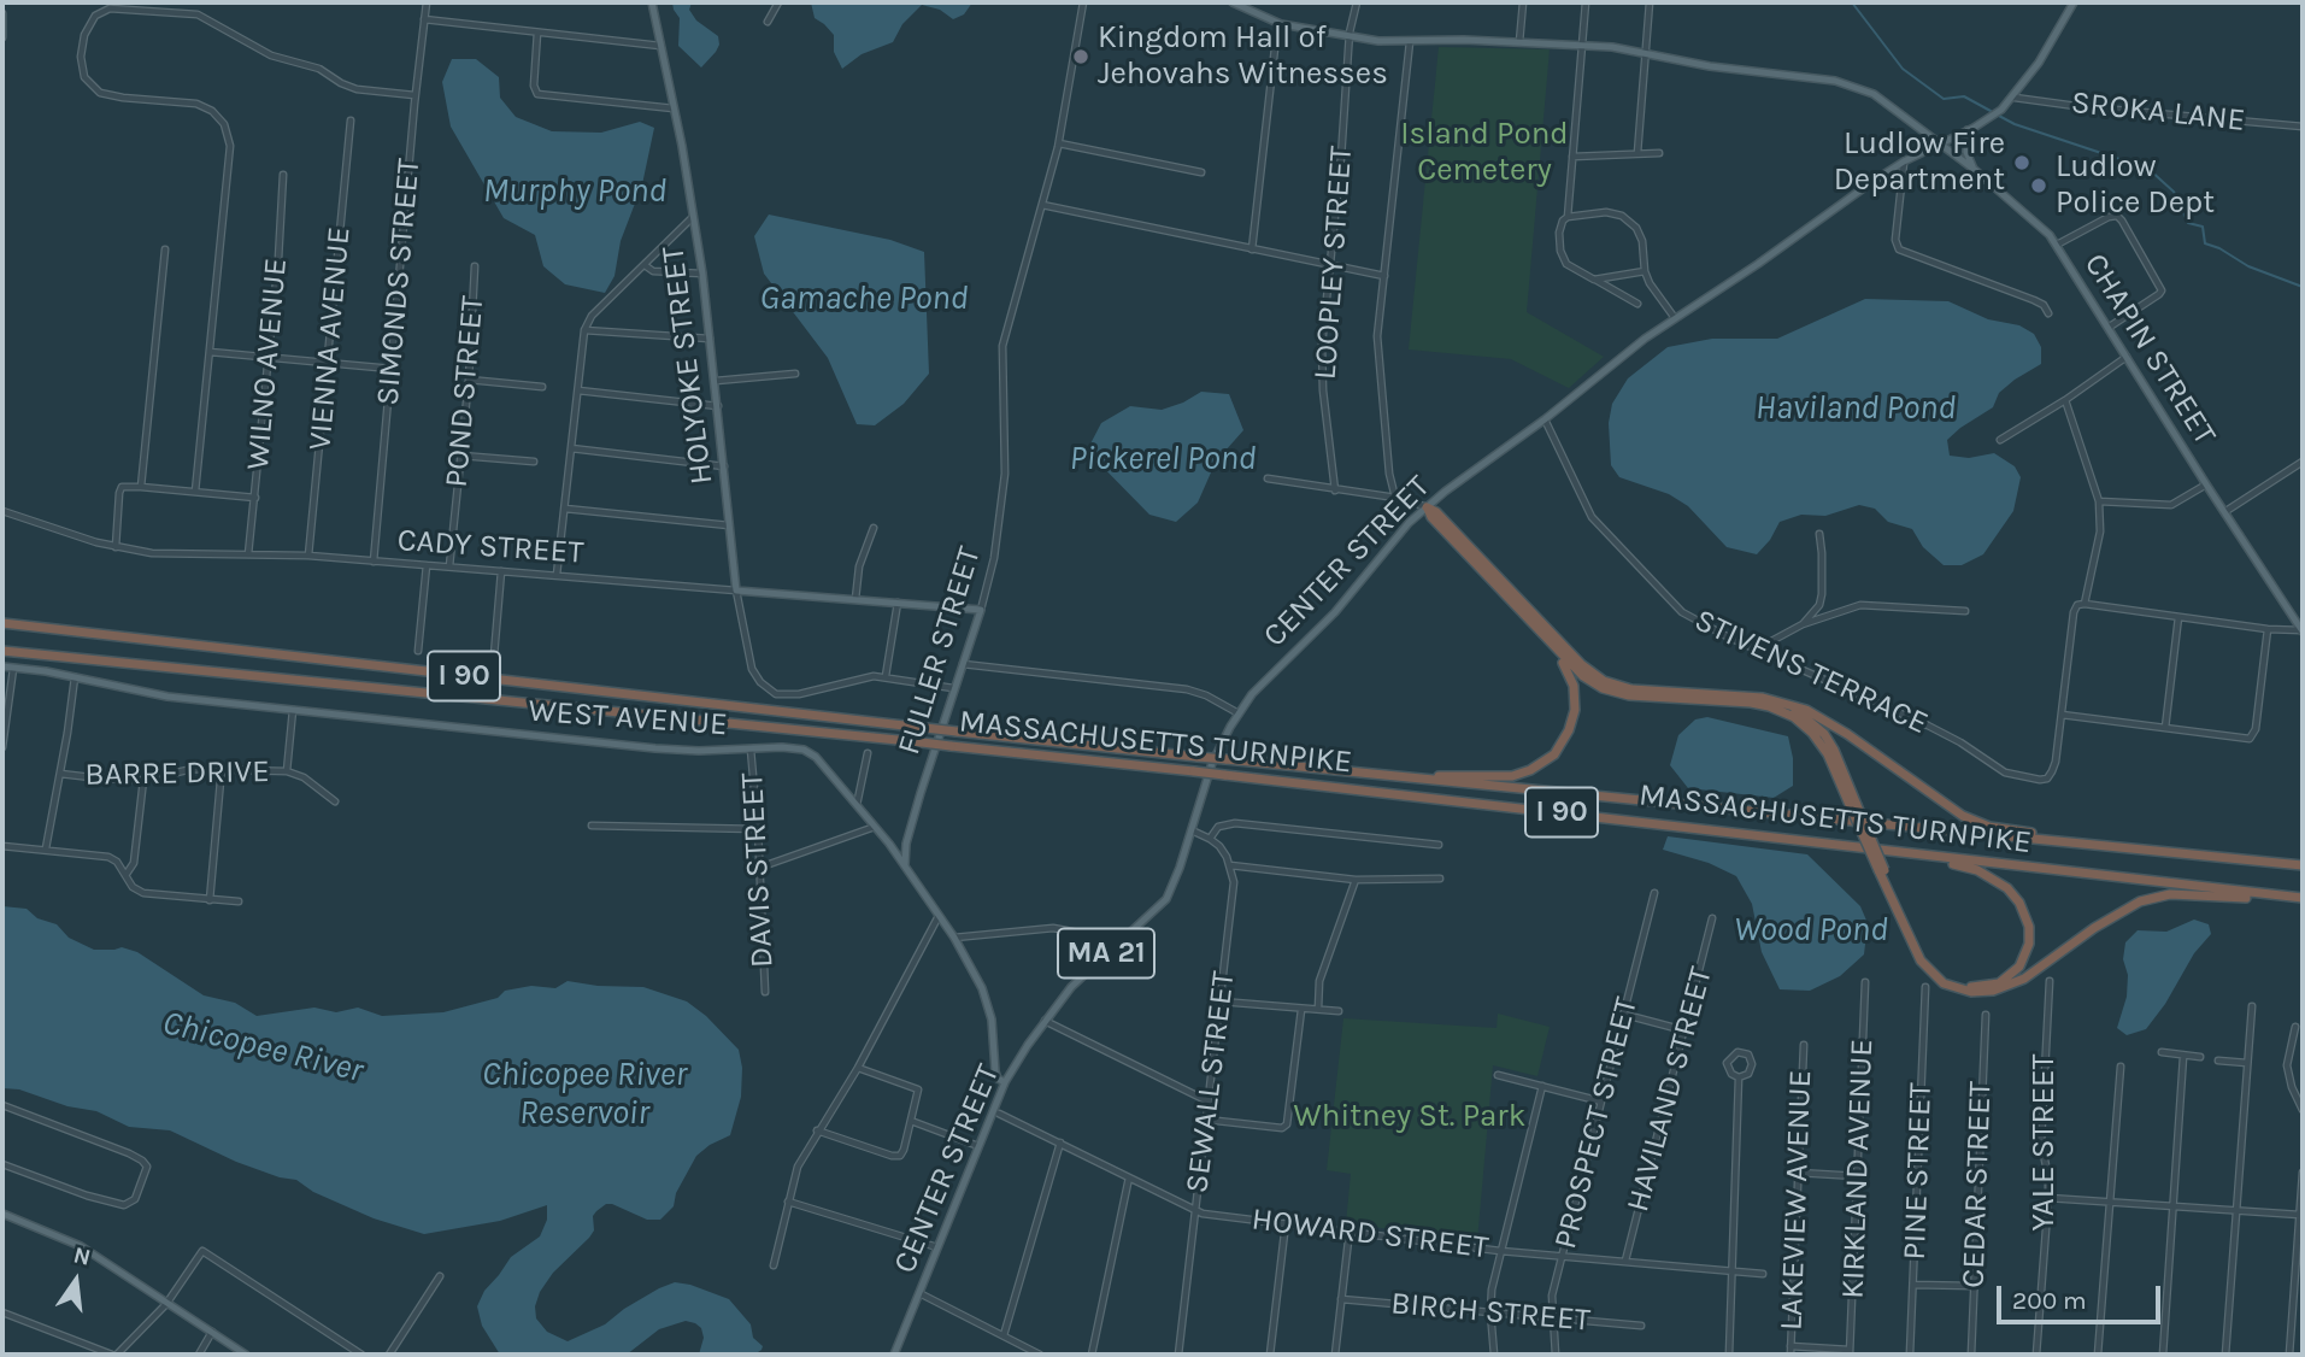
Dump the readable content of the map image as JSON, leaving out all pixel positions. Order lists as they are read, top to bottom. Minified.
{"streets":{"highway":["I 90","MASSACHUSETTS TURNPIKE"],"main road":["CHAPIN STREET","HOLYOKE STREET","CADY STREET","CENTER STREET","FULLER STREET","WEST AVENUE","MA 21"],"street":["SROKA LANE","LOOPLEY STREET","SIMONDS STREET","VIENNA AVENUE","WILNO AVENUE","POND STREET","STIVENS TERRACE","BARRE DRIVE","DAVIS STREET","SEWALL STREET","HAVILAND STREET","PROSPECT STREET","YALE STREET","KIRKLAND AVENUE","PINE STREET","CEDAR STREET","LAKEVIEW AVENUE","HOWARD STREET","BIRCH STREET"]},"crossings":[["SROKA LANE","CENTER STREET"],["LOOPLEY STREET","CHAPIN STREET"],["SIMONDS STREET","CADY STREET"],["VIENNA AVENUE","CADY STREET"],["CHAPIN STREET","CENTER STREET"],["WILNO AVENUE","CADY STREET"],["HOLYOKE STREET","CADY STREET"],["POND STREET","CADY STREET"],["CADY STREET","FULLER STREET"],["CENTER STREET","STIVENS TERRACE"],["CENTER STREET","WEST AVENUE"],["FULLER STREET","WEST AVENUE"],["WEST AVENUE","DAVIS STREET"],["SEWALL STREET","HOWARD STREET"],["HAVILAND STREET","HOWARD STREET"],["PROSPECT STREET","HOWARD STREET"],["PROSPECT STREET","BIRCH STREET"]],"water":["Murphy Pond","Gamache Pond","Haviland Pond","Pickerel Pond","Wood Pond","Chicopee River","Chicopee River Reservoir"],"parks":["Island Pond Cemetery","Whitney St. Park"],"places":["Kingdom Hall of Jehovahs Witnesses","Ludlow Fire Department","Ludlow Police Dept"],"scale_bar":"200 m","north":"top"}
